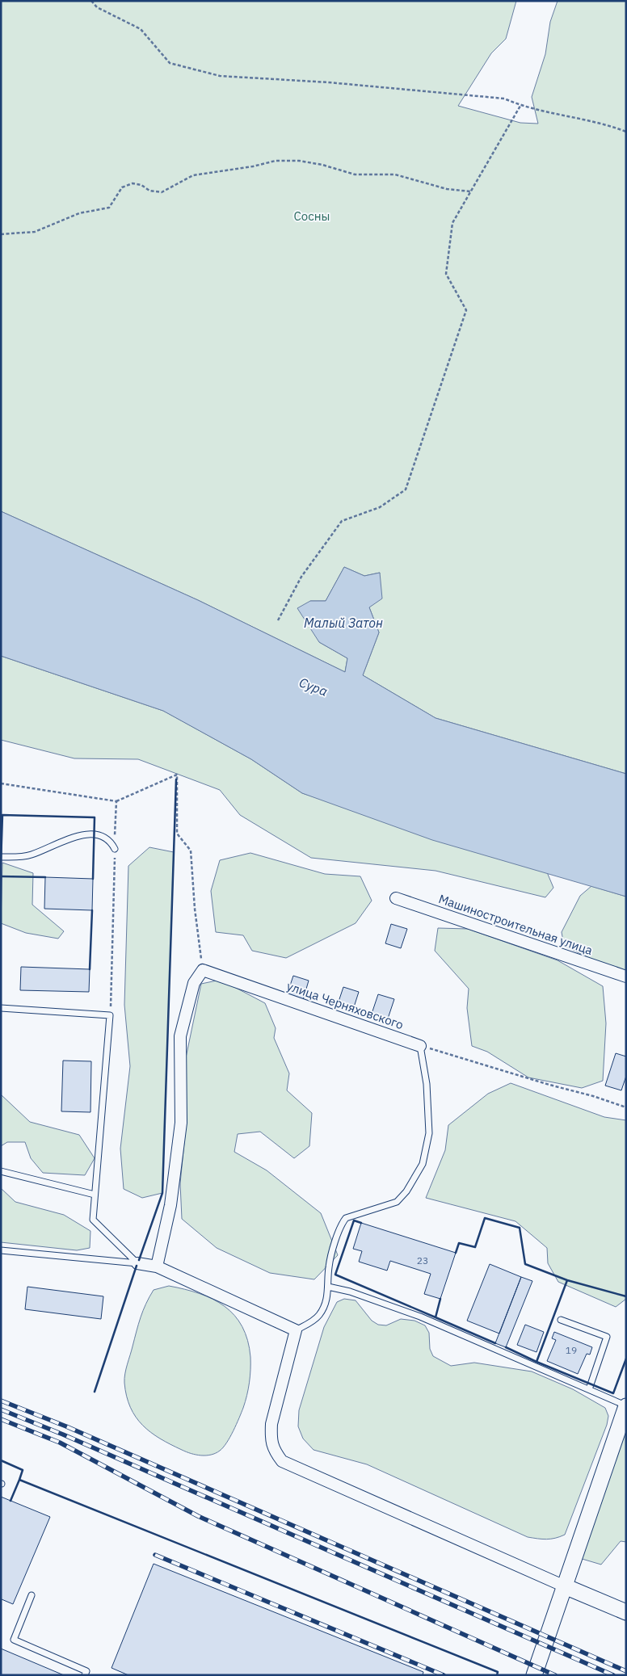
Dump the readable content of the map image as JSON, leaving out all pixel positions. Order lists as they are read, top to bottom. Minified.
{"streets":{"street":["Машиностроительная улица","улица Черняховского"]},"water":["Малый Затон","Сура"],"parks":["Сосны"],"house_numbers":["23","19"]}
